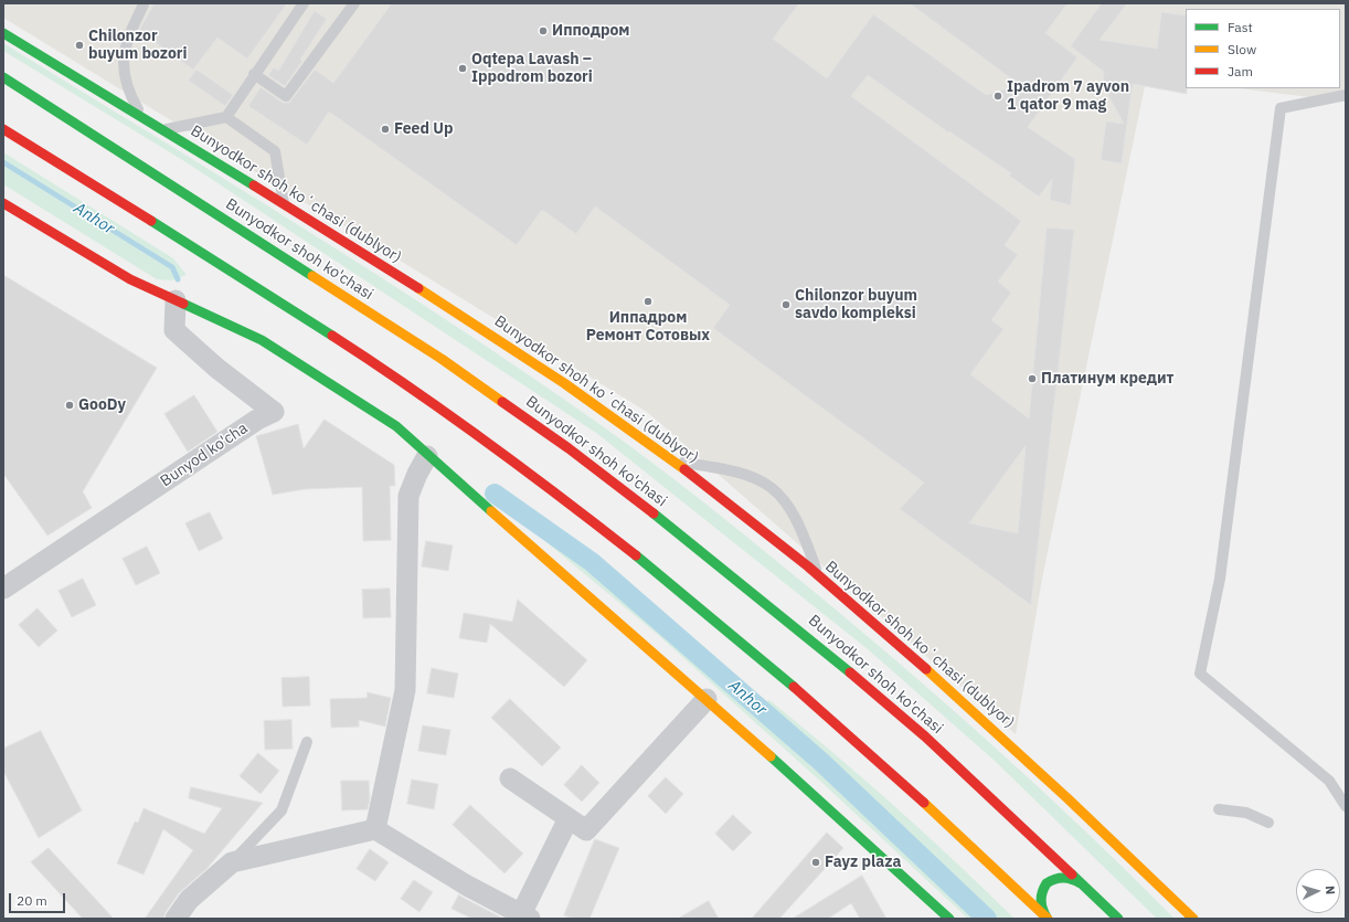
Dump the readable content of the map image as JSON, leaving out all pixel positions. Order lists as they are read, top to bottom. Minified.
{"streets":{"main road":["Bunyodkor shoh koʻchasi (dublyor)","Bunyodkor shoh ko'chasi"],"street":["Bunyod ko'cha"]},"water":["Anhor"],"places":["Ипподром","Chilonzor buyum bozori","Oqtepa Lavash – Ippodrom bozori","Ipadrom 7 ayvon 1 qator 9 mag","Feed Up","Иппадром Ремонт Сотовых","Chilonzor buyum savdo kompleksi","Платинум кредит","GooDy","Fayz plaza"],"legend":["Fast","Slow","Jam"],"scale_bar":"20 m","north":"right"}
